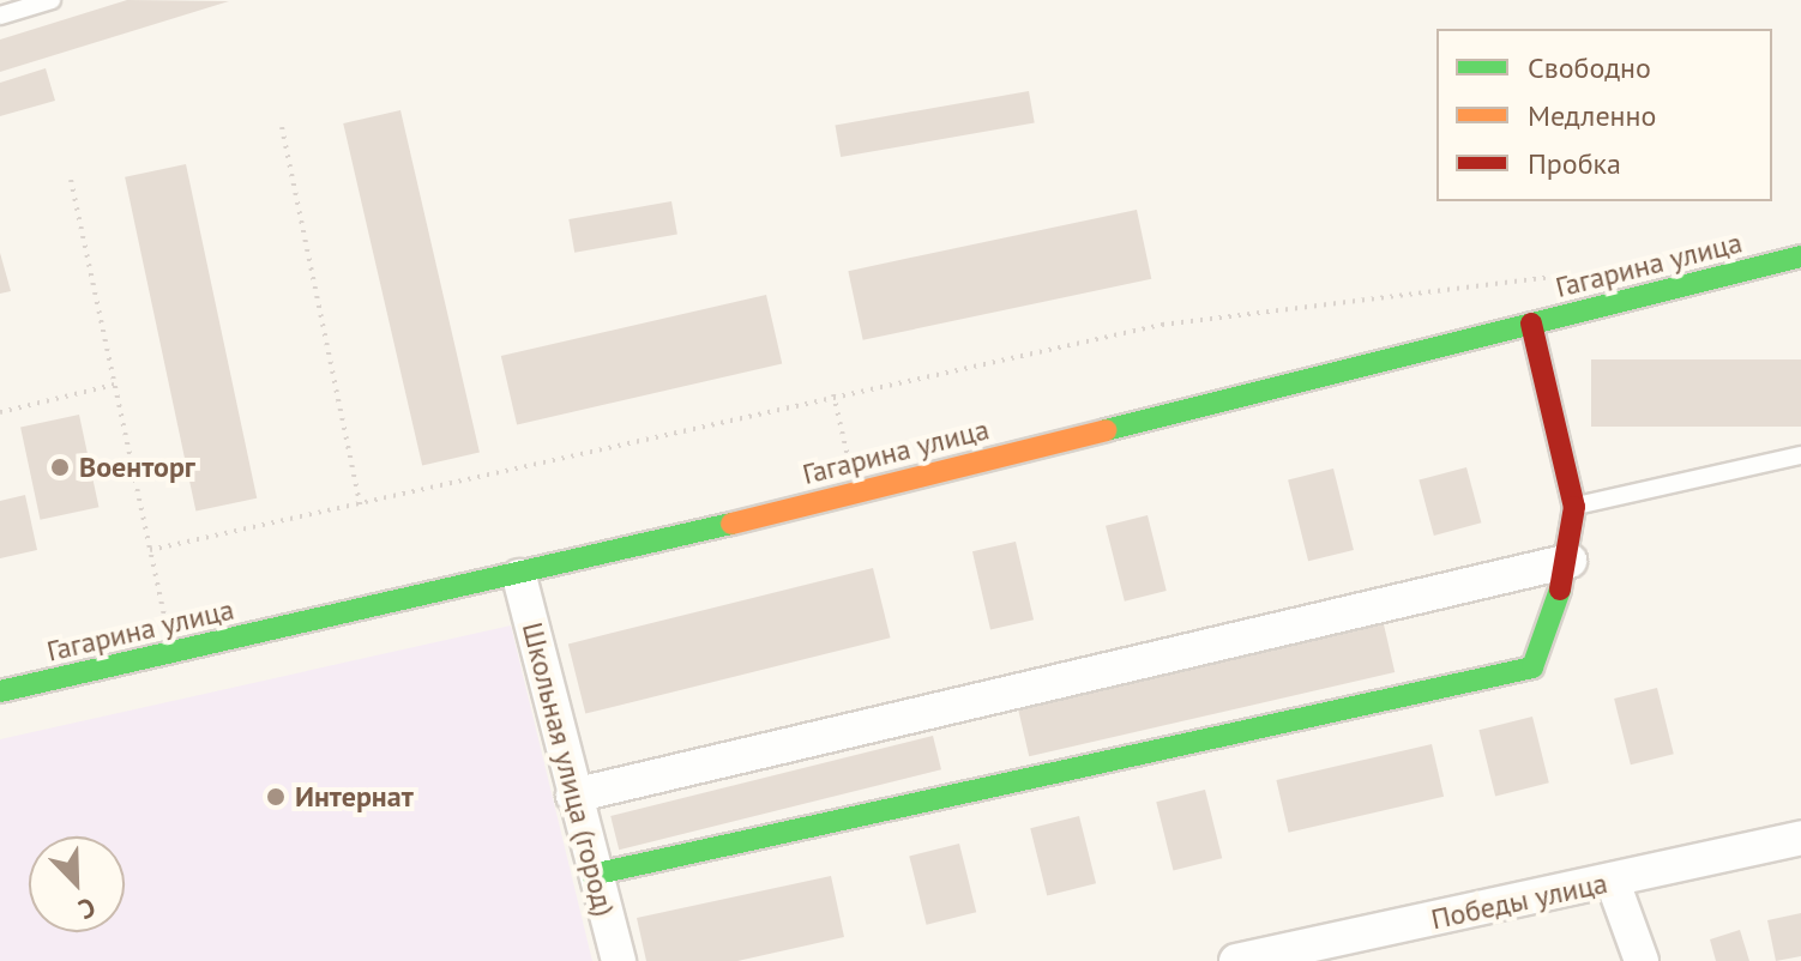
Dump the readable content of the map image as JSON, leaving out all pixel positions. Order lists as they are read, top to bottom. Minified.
{"streets":{"main road":["Гагарина улица"],"street":["Школьная улица (город)","Победы улица"]},"crossings":[["Гагарина улица","Школьная улица (город)"]],"places":["Военторг","Интернат"],"legend":["Свободно","Медленно","Пробка"],"north":"bottom right"}
